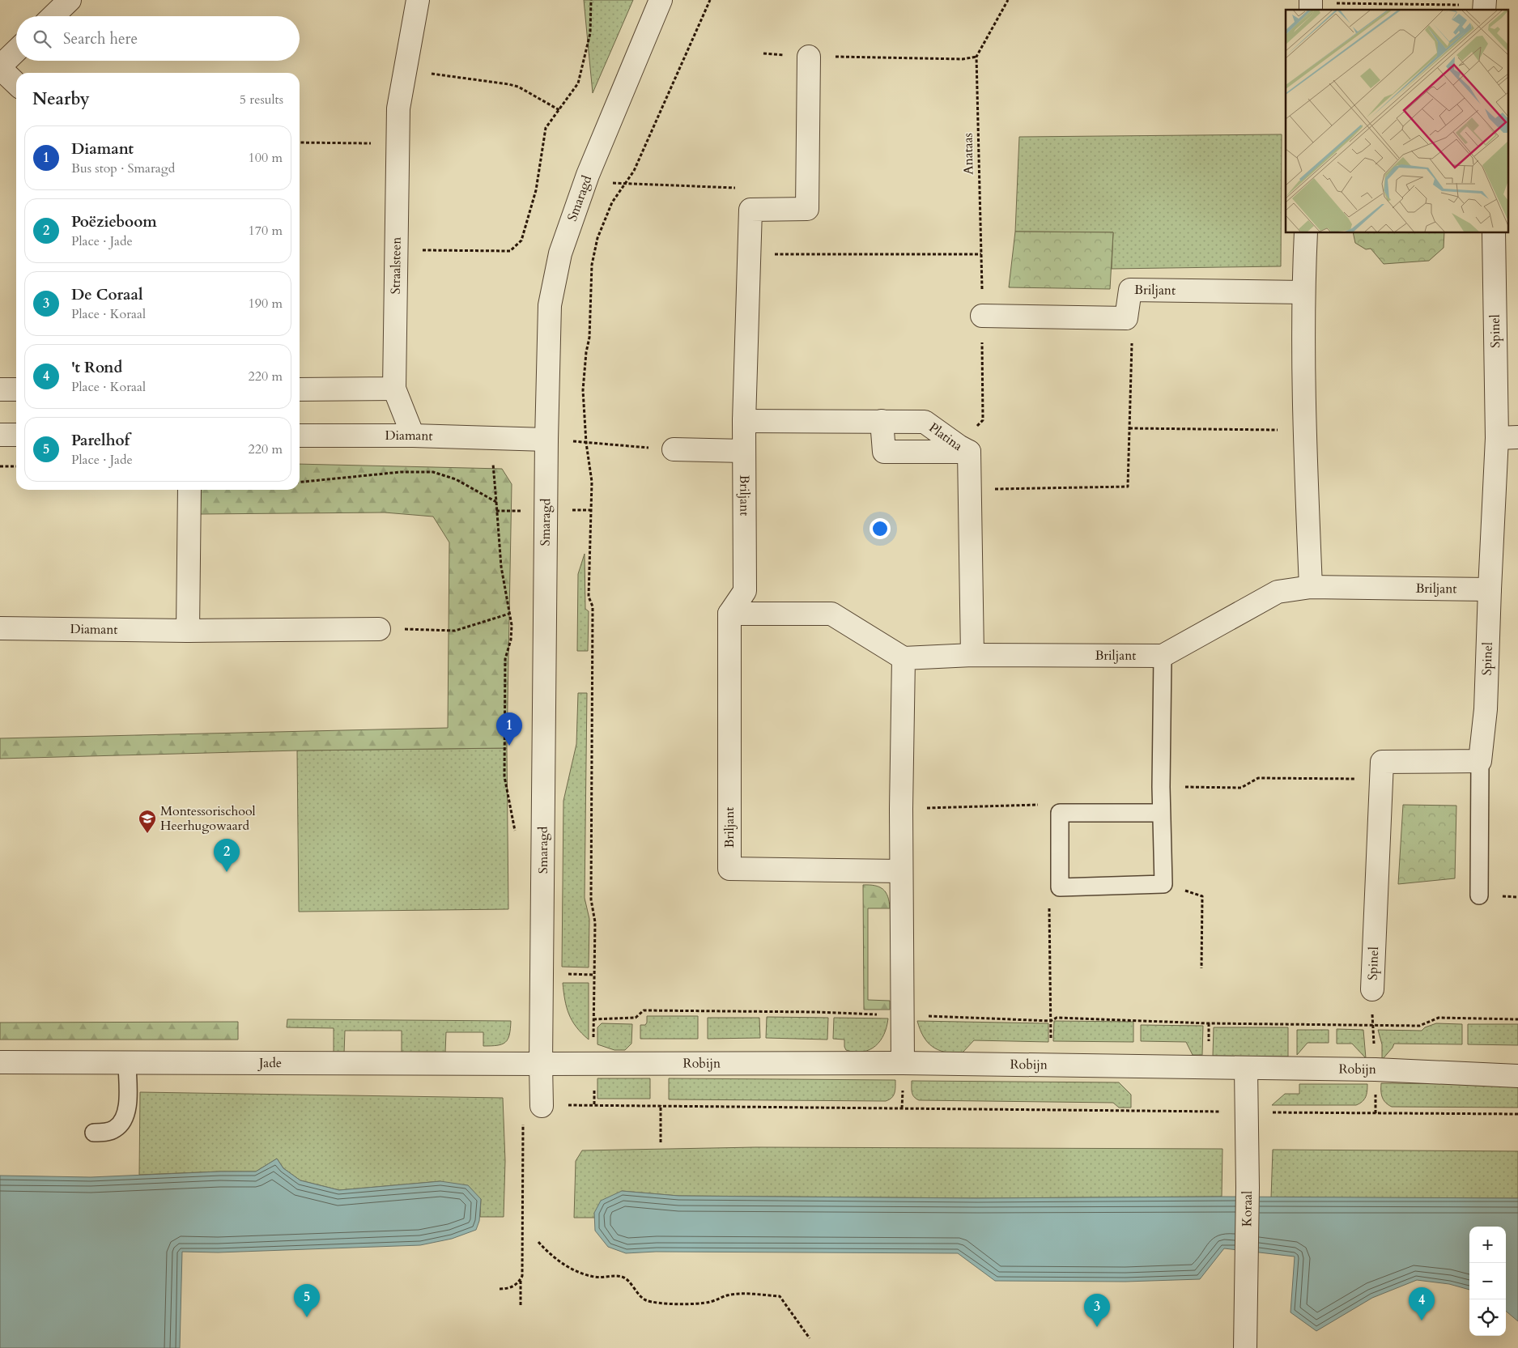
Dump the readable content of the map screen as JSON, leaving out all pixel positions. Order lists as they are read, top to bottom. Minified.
{"streets":{"street":["Smaragd","Straalsteen","Briljant","Spinel","Diamant","Platina","Jade","Robijn","Koraal"],"path":["Anataas"]},"crossings":[["Anataas","Platina"],["Smaragd","Diamant"],["Smaragd","Jade"],["Smaragd","Robijn"],["Straalsteen","Diamant"],["Briljant","Spinel"],["Briljant","Platina"],["Jade","Robijn"],["Robijn","Koraal"]],"places":{"school or university":["Montessorischool Heerhugowaard"]},"page":{"search":"Search here","heading":["Nearby","5 results"],"list":[{"mark":"1","name":"Diamant","note":"Bus stop · Smaragd","value":"100 m"},{"mark":"2","name":"Poëzieboom","note":"Place · Jade","value":"170 m"},{"mark":"3","name":"De Coraal","note":"Place · Koraal","value":"190 m"},{"mark":"4","name":"'t Rond","note":"Place · Koraal","value":"220 m"},{"mark":"5","name":"Parelhof","note":"Place · Jade","value":"220 m"}],"pins":["1","2","5","4","3"],"map_buttons":["+","−"]}}
